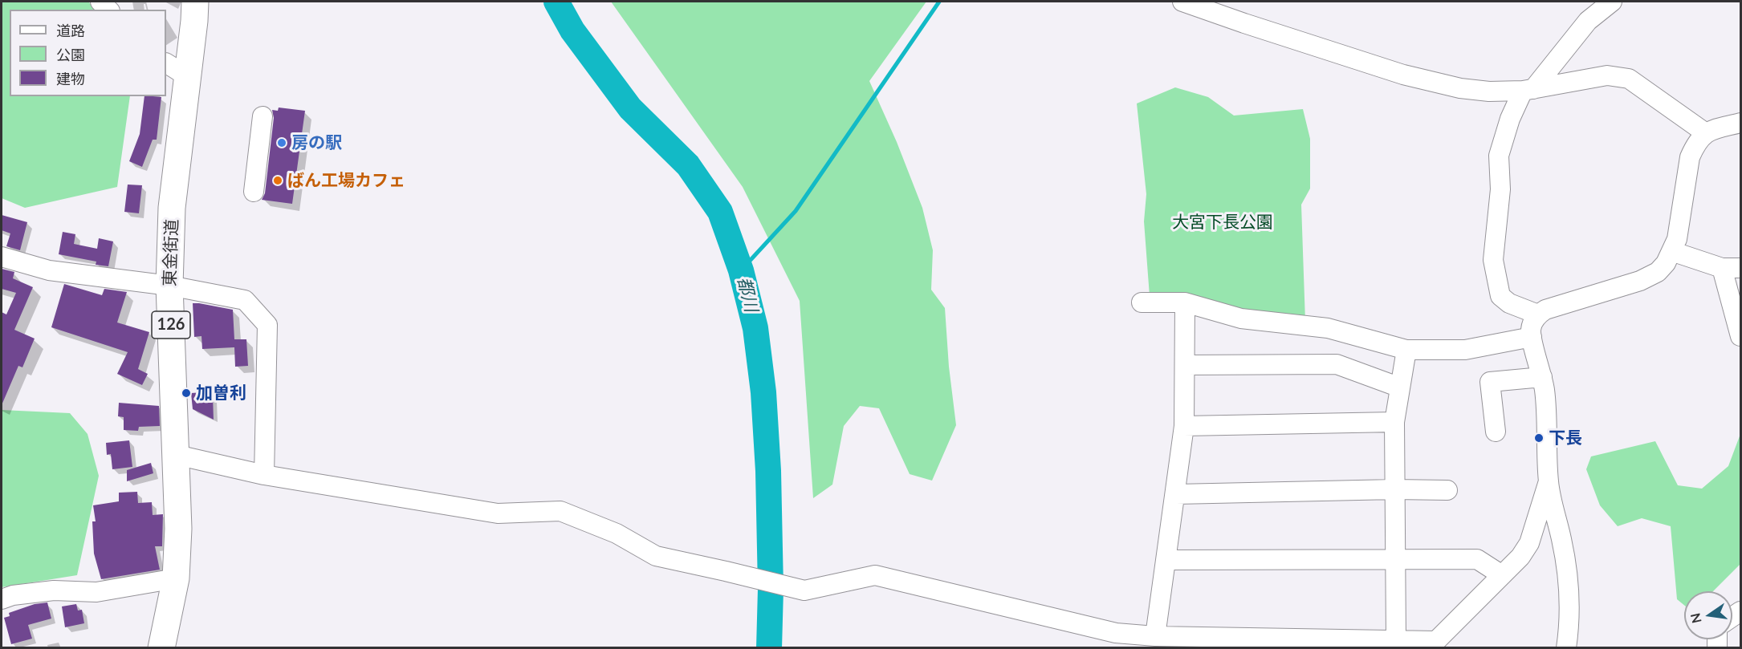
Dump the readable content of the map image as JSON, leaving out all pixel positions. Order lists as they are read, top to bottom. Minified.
{"streets":{"highway":["東金街道","126"]},"water":["都川"],"parks":["大宮下長公園"],"places":["房の駅","ばん工場カフェ","加曽利","下長"],"legend":["道路","公園","建物"],"north":"left"}
